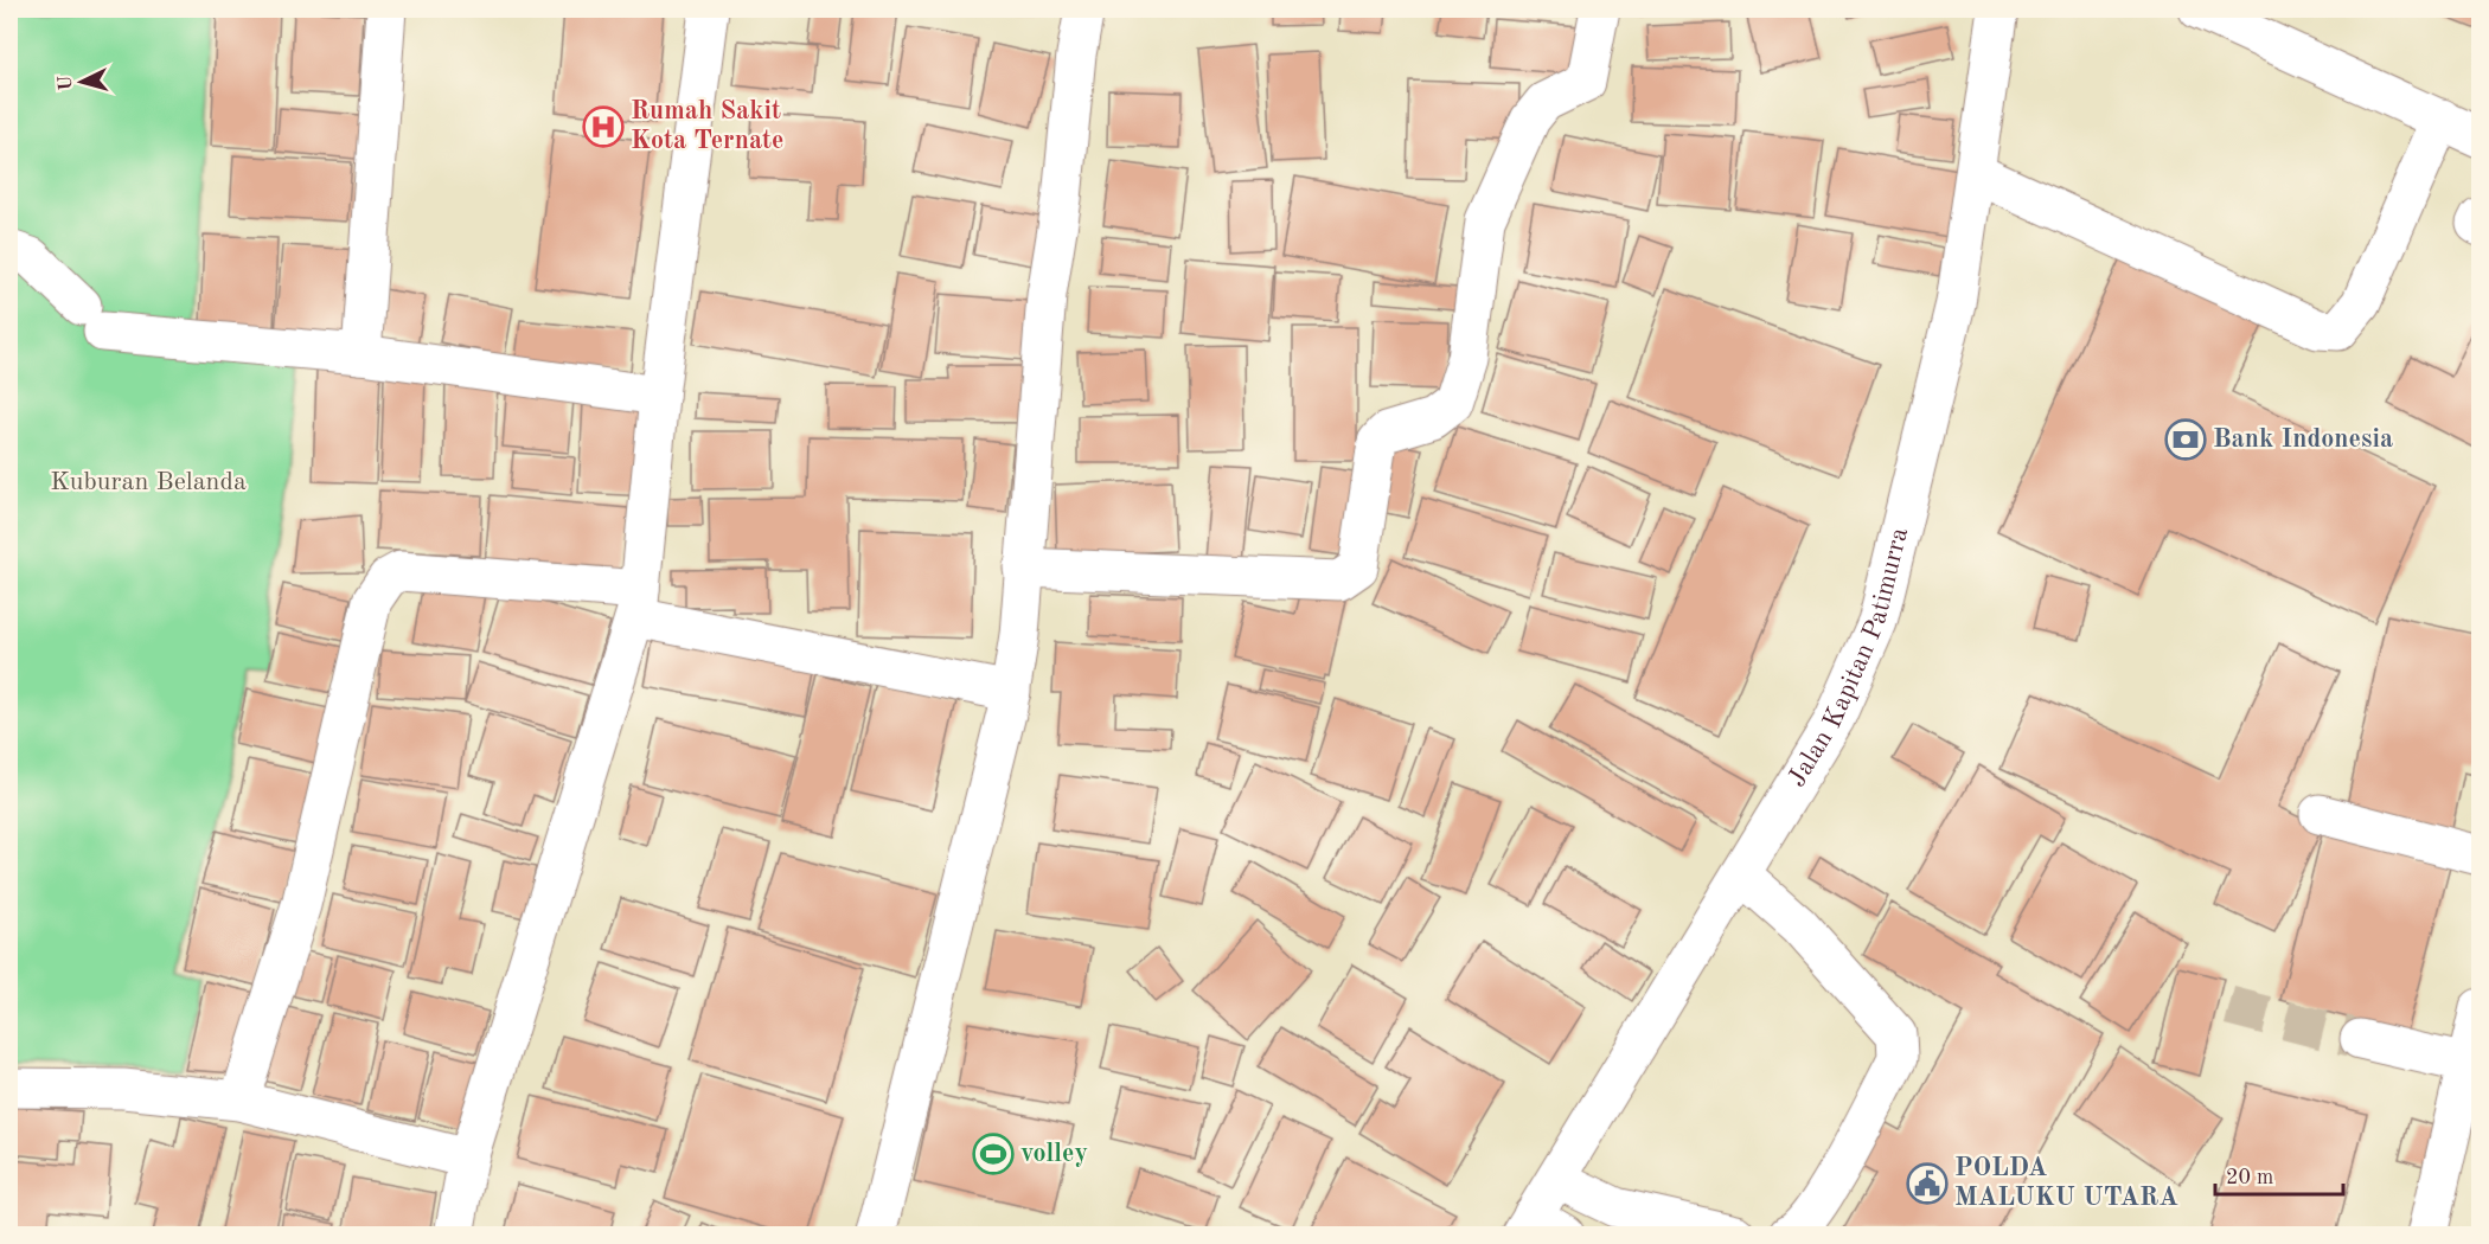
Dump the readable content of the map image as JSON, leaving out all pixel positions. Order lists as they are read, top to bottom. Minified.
{"streets":{"street":["Jalan Kapitan Patimurra"]},"parks":["Kuburan Belanda"],"places":{"hospital":["Rumah Sakit Kota Ternate"],"bank":["Bank Indonesia"],"sports":["volley"],"public building":["POLDA MALUKU UTARA"]},"scale_bar":"20 m","north":"left"}
